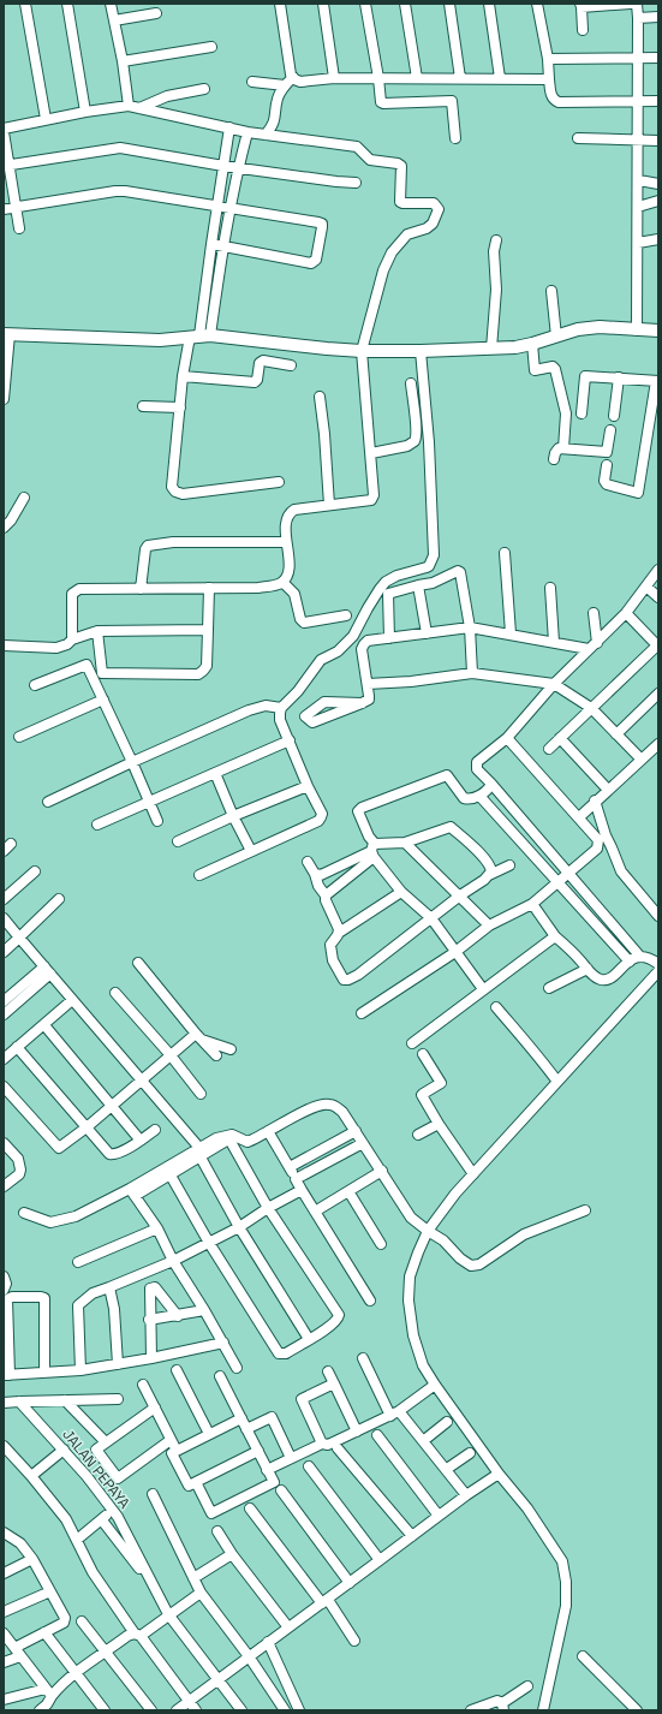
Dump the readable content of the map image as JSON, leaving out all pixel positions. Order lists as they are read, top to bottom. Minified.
{"streets":{"street":["JALAN PEPAYA"]}}
